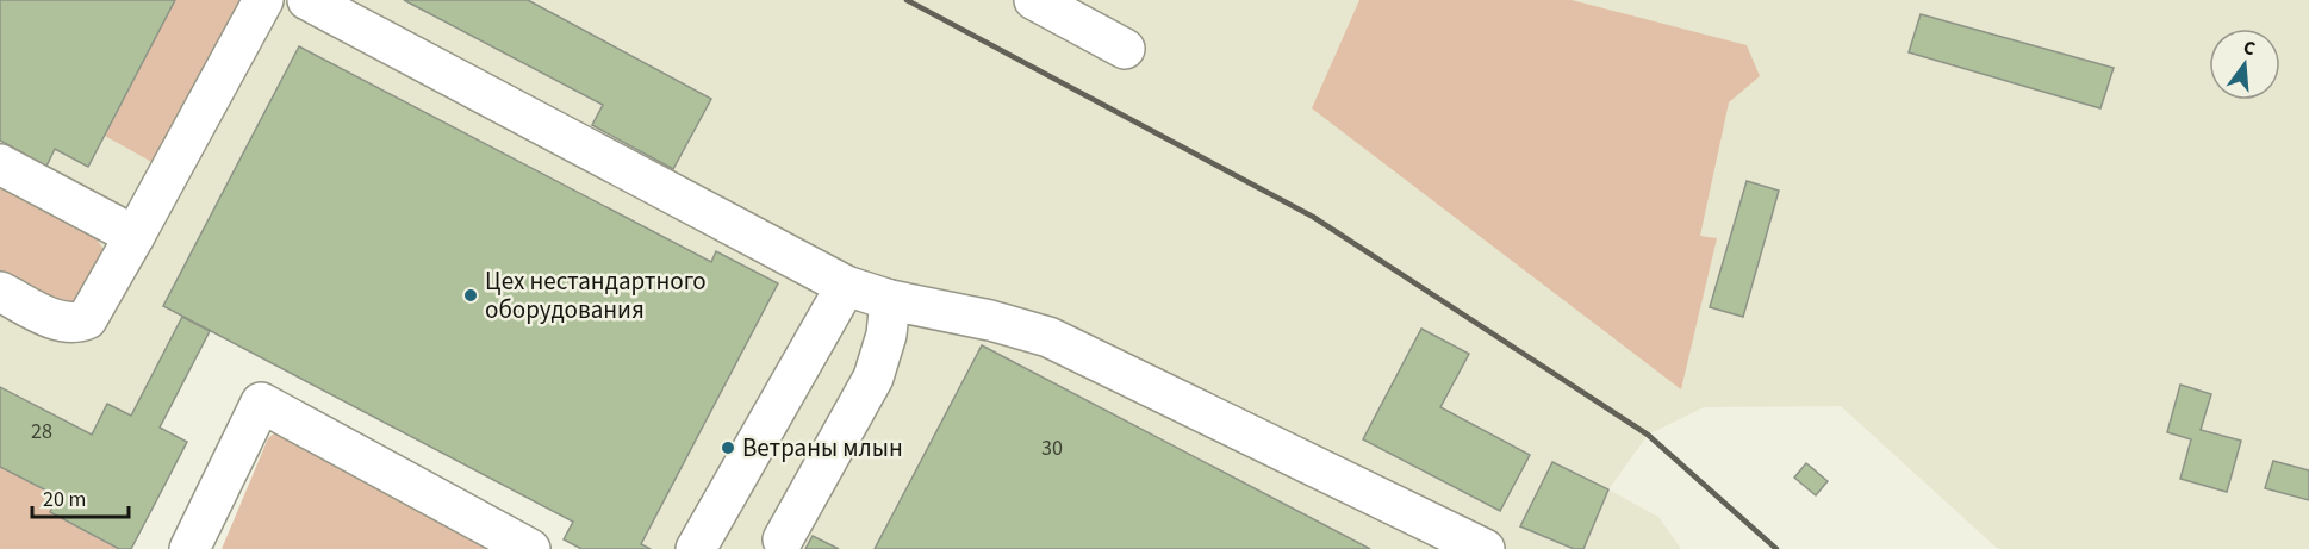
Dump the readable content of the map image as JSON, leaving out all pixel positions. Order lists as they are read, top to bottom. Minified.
{"places":["Цех нестандартного оборудования","Ветраны млын"],"house_numbers":["28","30"],"scale_bar":"20 m","north":"top"}
